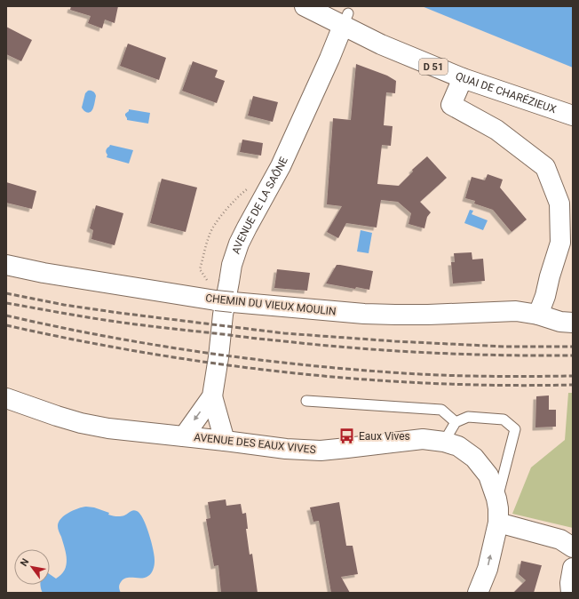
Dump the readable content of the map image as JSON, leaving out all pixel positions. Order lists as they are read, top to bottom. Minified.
{"streets":{"street":["D 51","QUAI DE CHARÉZIEUX","AVENUE DE LA SAÔNE","CHEMIN DU VIEUX MOULIN","AVENUE DES EAUX VIVES"]},"crossings":[["QUAI DE CHARÉZIEUX","AVENUE DE LA SAÔNE"],["AVENUE DE LA SAÔNE","AVENUE DES EAUX VIVES"]],"places":{"bus stop":["Eaux Vives"]},"north":"top left"}
